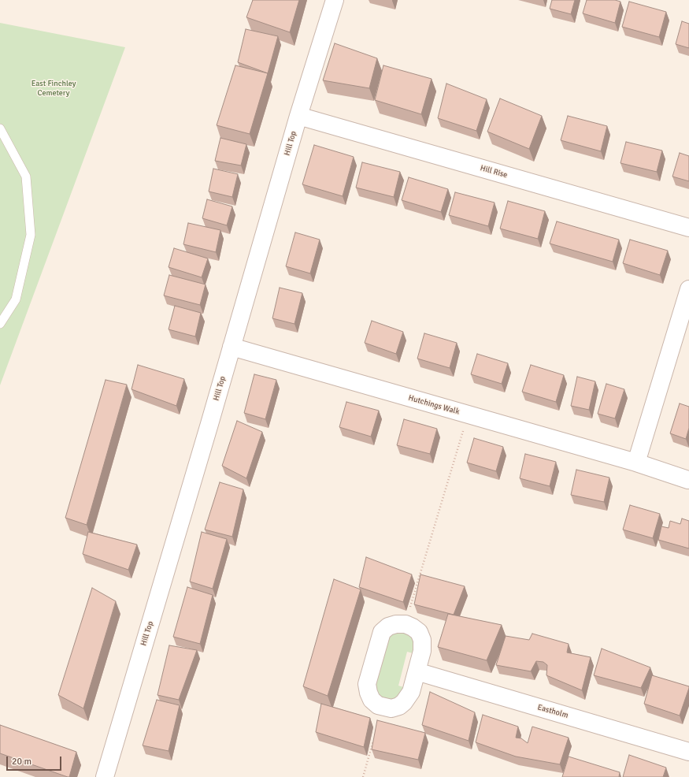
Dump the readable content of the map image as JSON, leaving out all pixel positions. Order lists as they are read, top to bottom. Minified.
{"streets":{"street":["Hill Top","Hill Rise","Hutchings Walk","Eastholm"]},"crossings":[["Hill Top","Hill Rise"],["Hill Top","Hutchings Walk"]],"parks":["East Finchley Cemetery"],"scale_bar":"20 m"}
